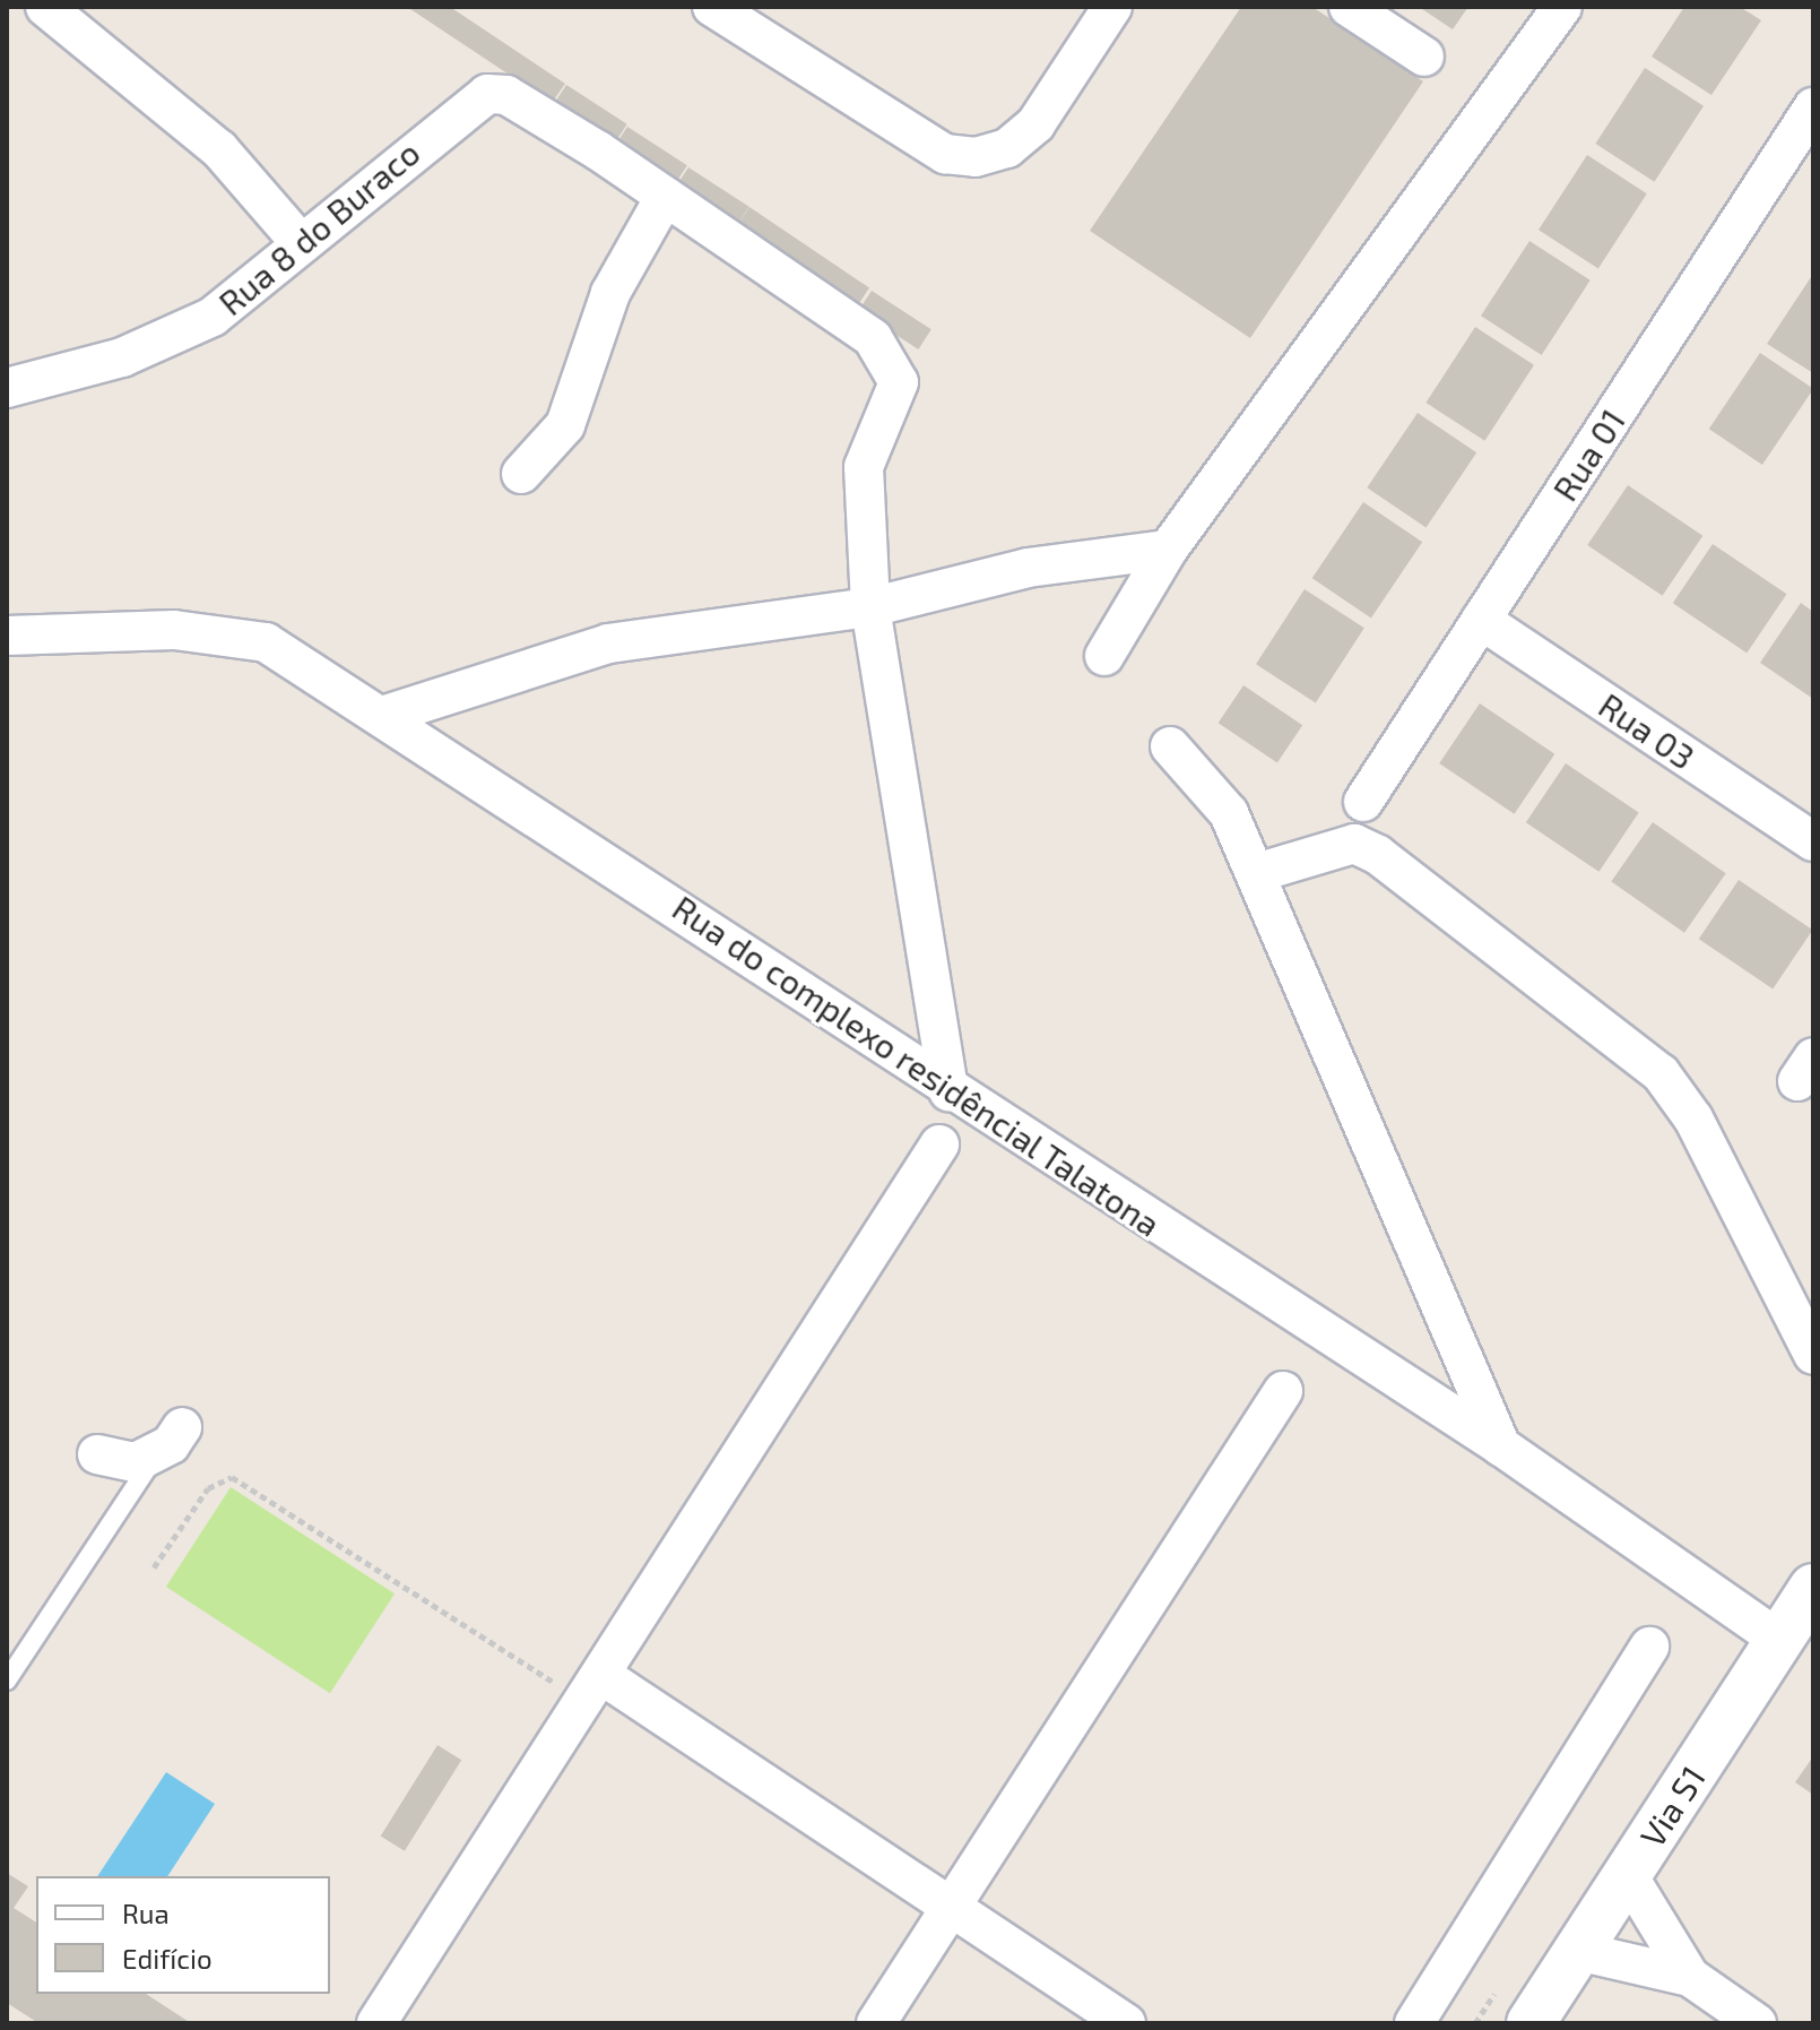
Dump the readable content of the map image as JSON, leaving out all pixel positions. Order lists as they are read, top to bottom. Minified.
{"streets":{"street":["Rua 8 do Buraco","Rua 01","Rua 03","Rua do complexo residêncial Talatona","Via S1"]},"crossings":[["Rua 01","Rua 03"],["Rua do complexo residêncial Talatona","Via S1"]],"legend":["Rua","Edifício"]}
